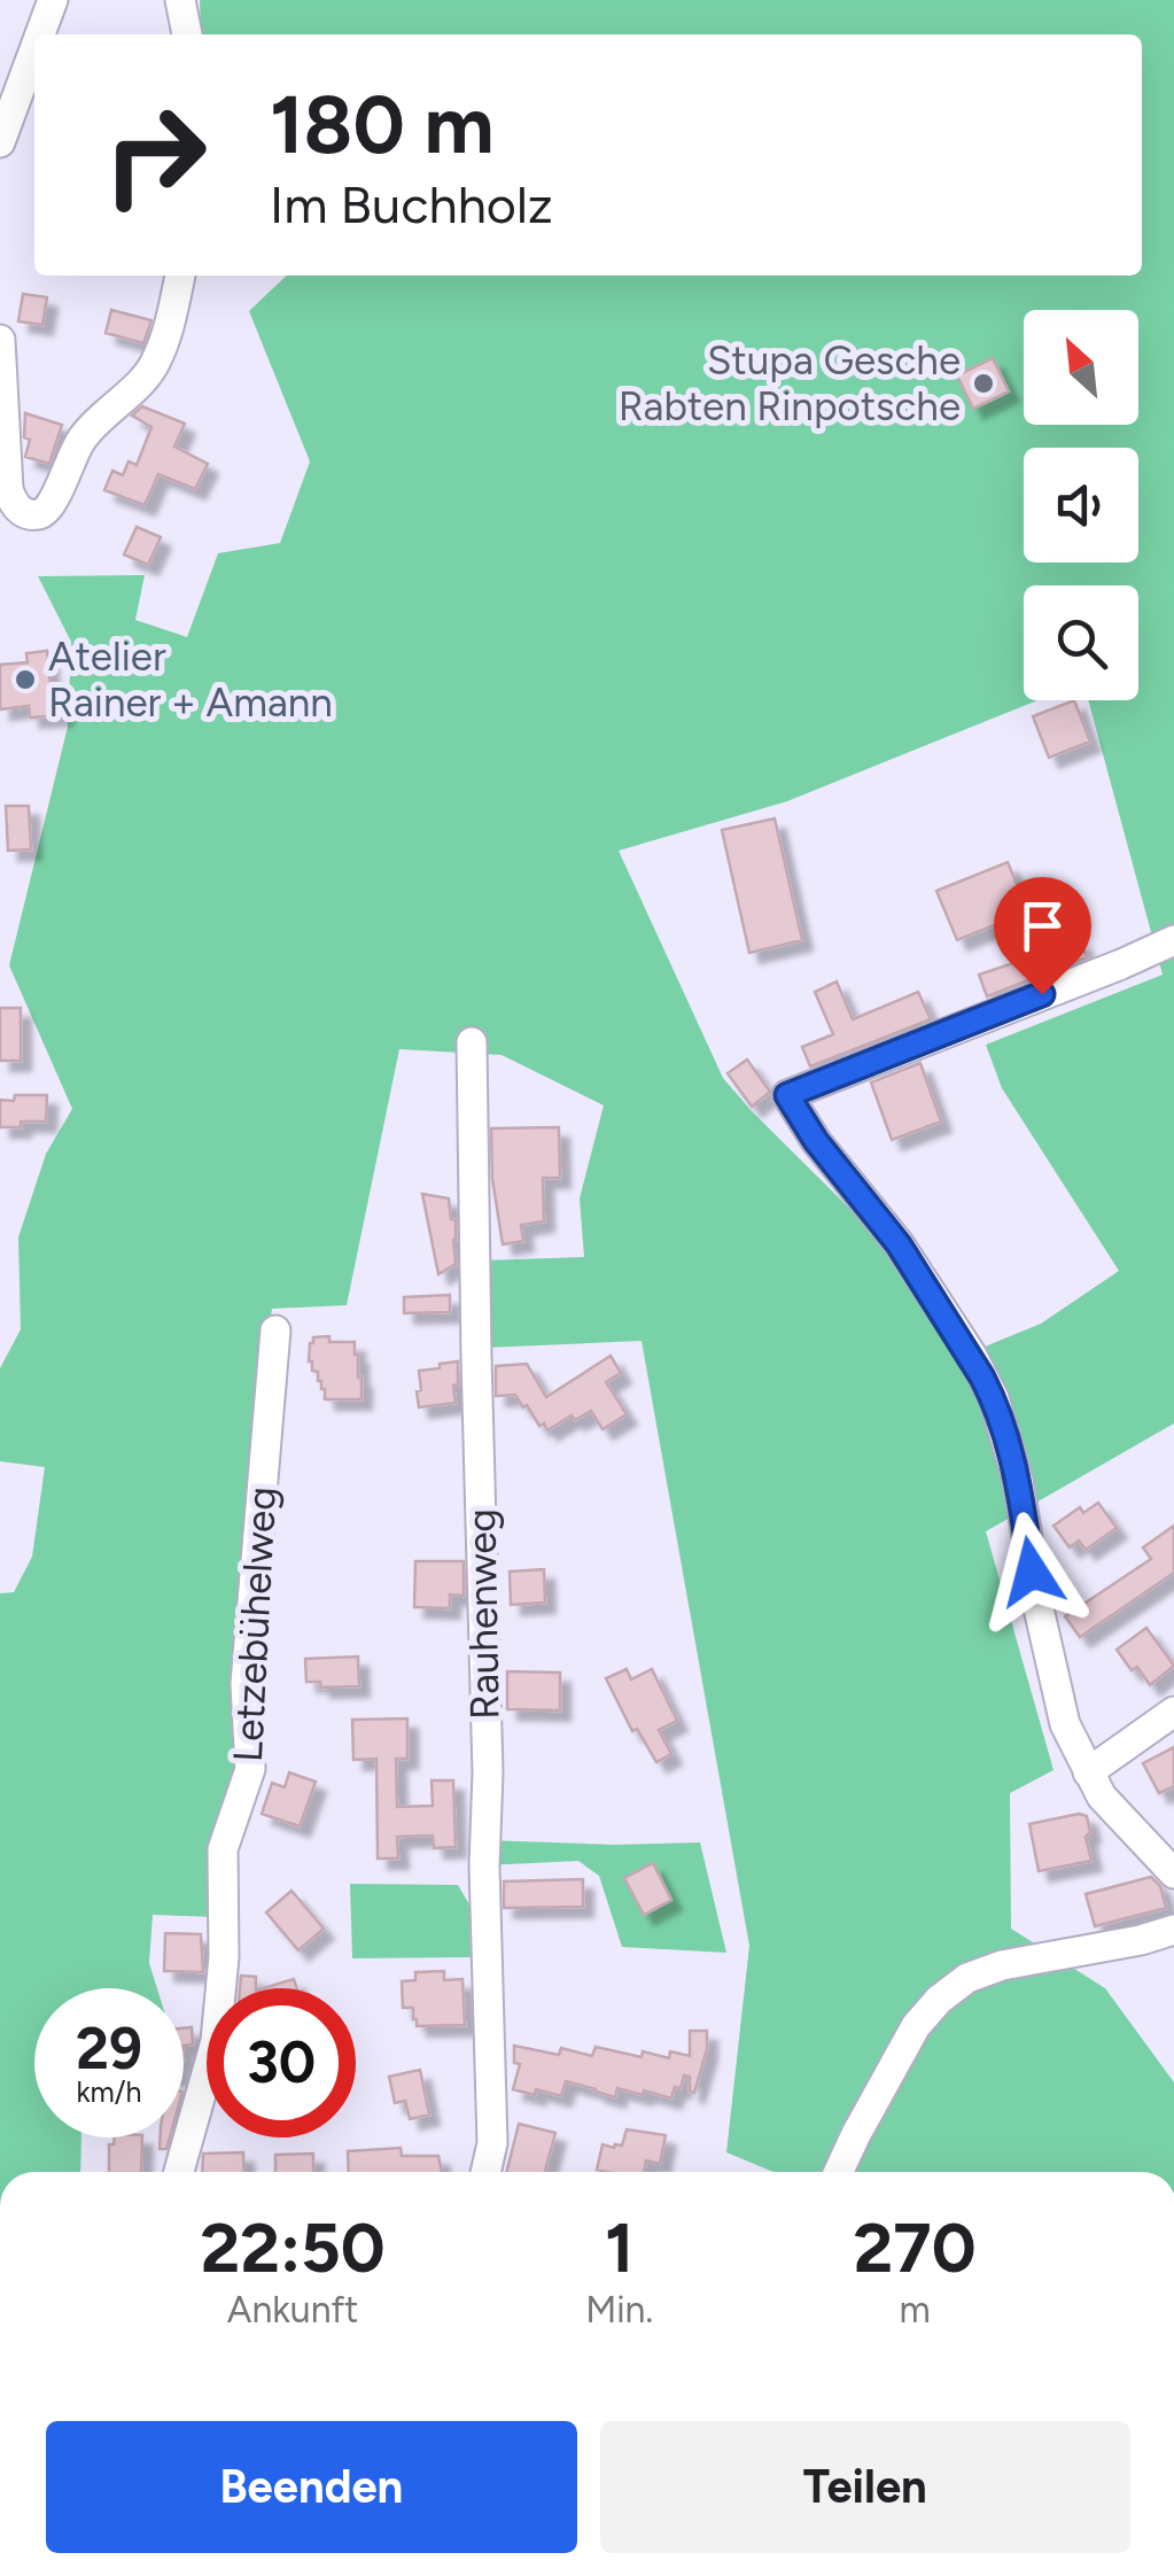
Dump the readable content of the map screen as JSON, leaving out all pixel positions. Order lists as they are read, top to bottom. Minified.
{"streets":{"street":["Rauhenweg","Letzebühelweg"]},"places":["Stupa Gesche Rabten Rinpotsche","Atelier Rainer + Amann"],"north":"top left","page":{"turn":["180 m","Im Buchholz"],"speed":"29 km/h","limit":"30","eta":["22:50","Ankunft","1","Min.","270","m"],"buttons":["Beenden","Teilen"]}}
